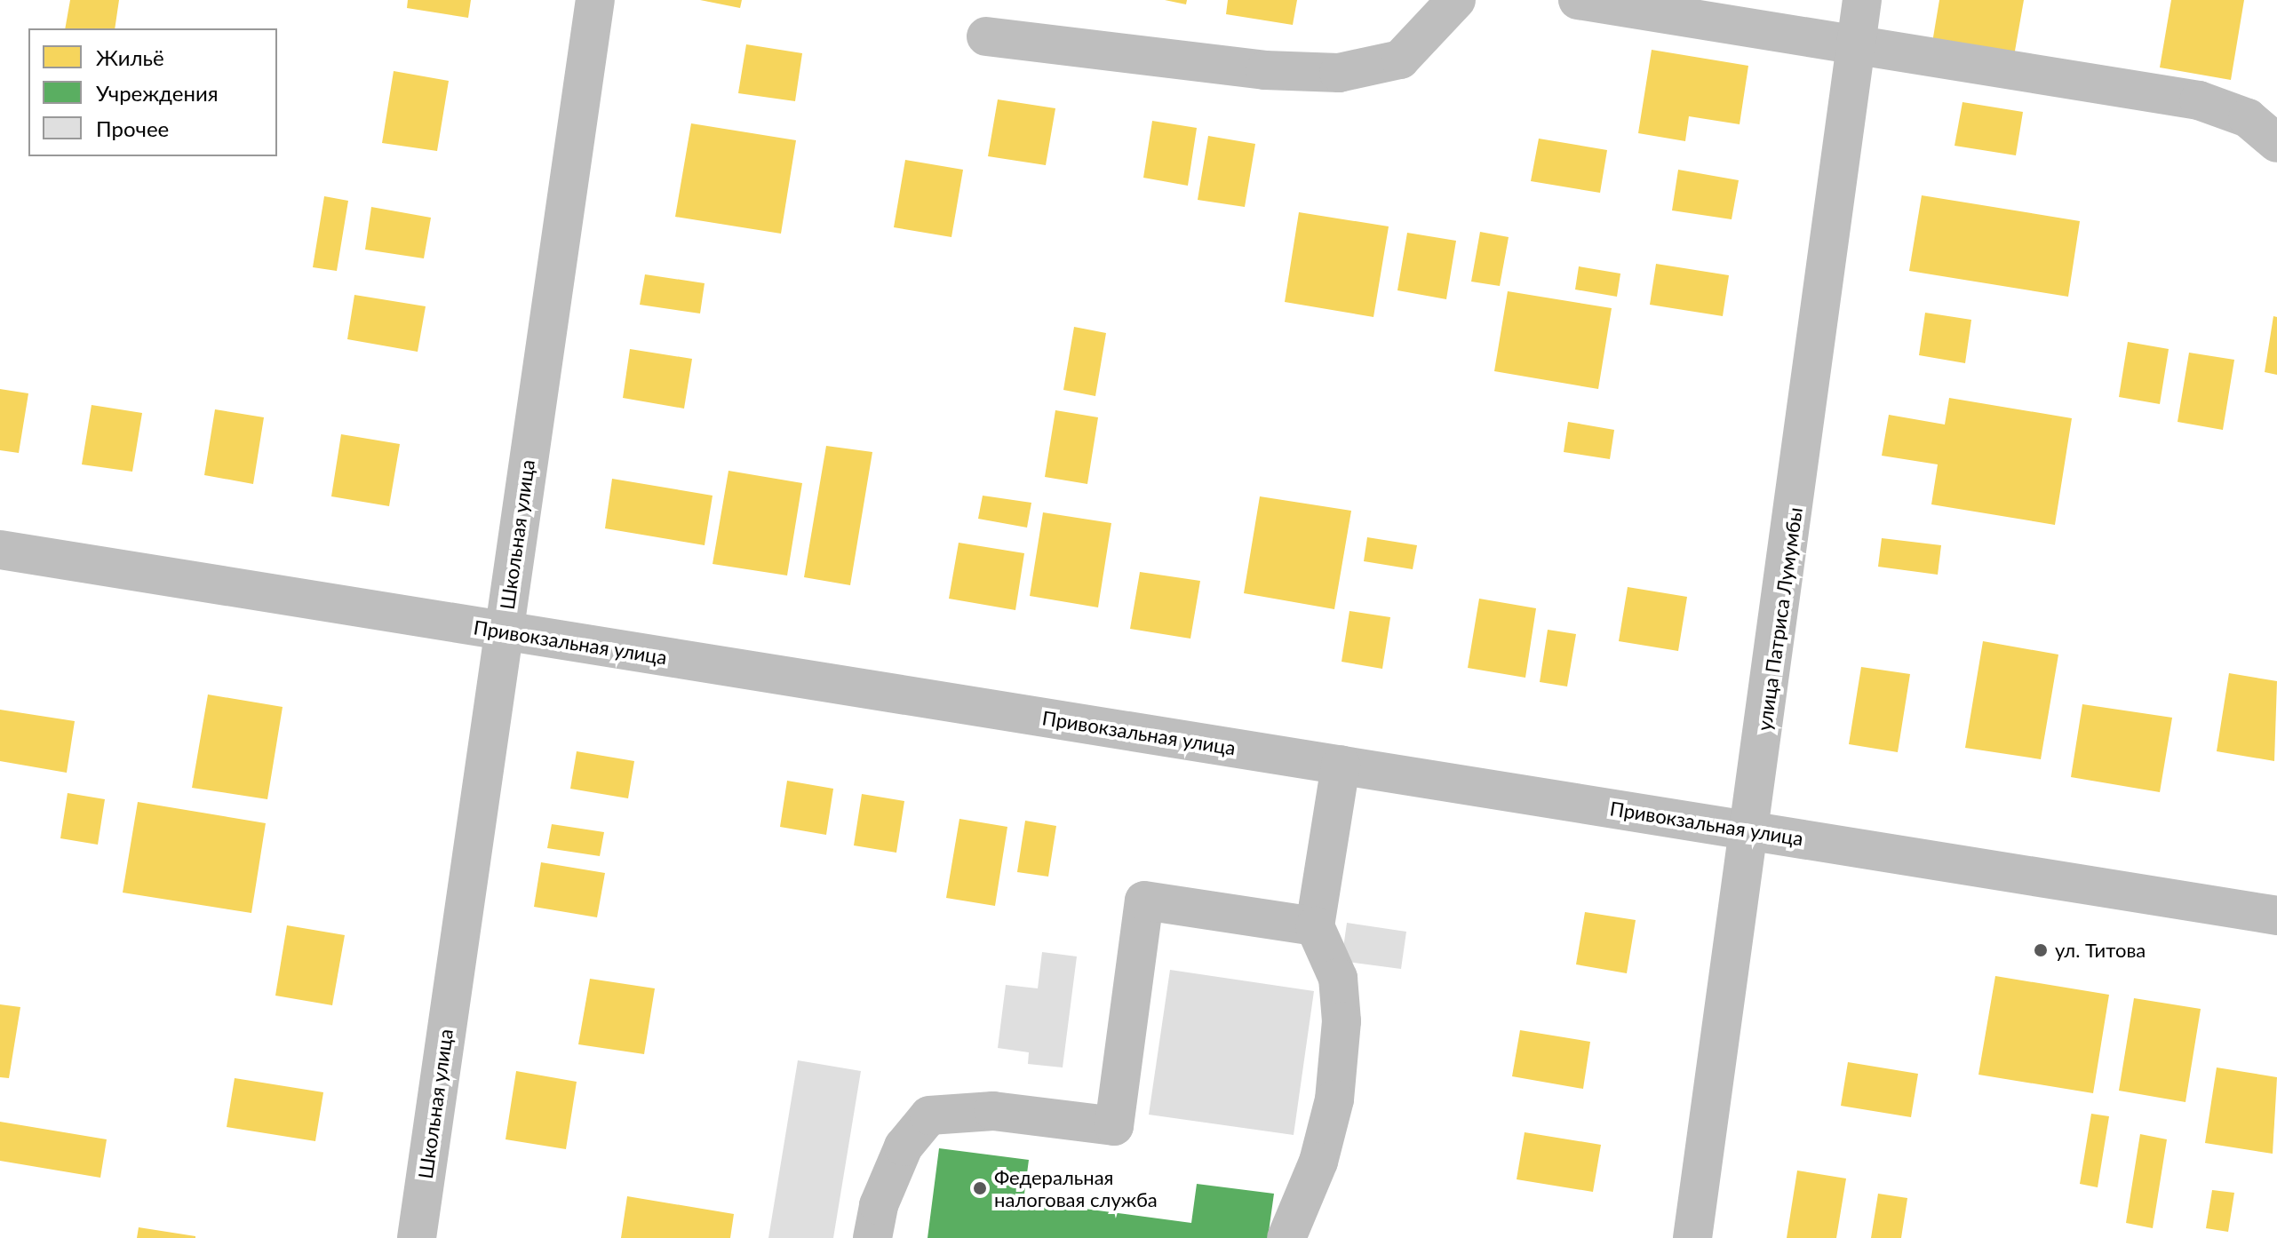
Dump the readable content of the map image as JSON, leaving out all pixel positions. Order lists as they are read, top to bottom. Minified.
{"streets":{"street":["Школьная улица","улица Патриса Лумумбы","Привокзальная улица"]},"crossings":[["Школьная улица","Привокзальная улица"],["улица Патриса Лумумбы","Привокзальная улица"]],"places":["ул. Титова","Федеральная налоговая служба"],"legend":["Жильё","Учреждения","Прочее"]}
